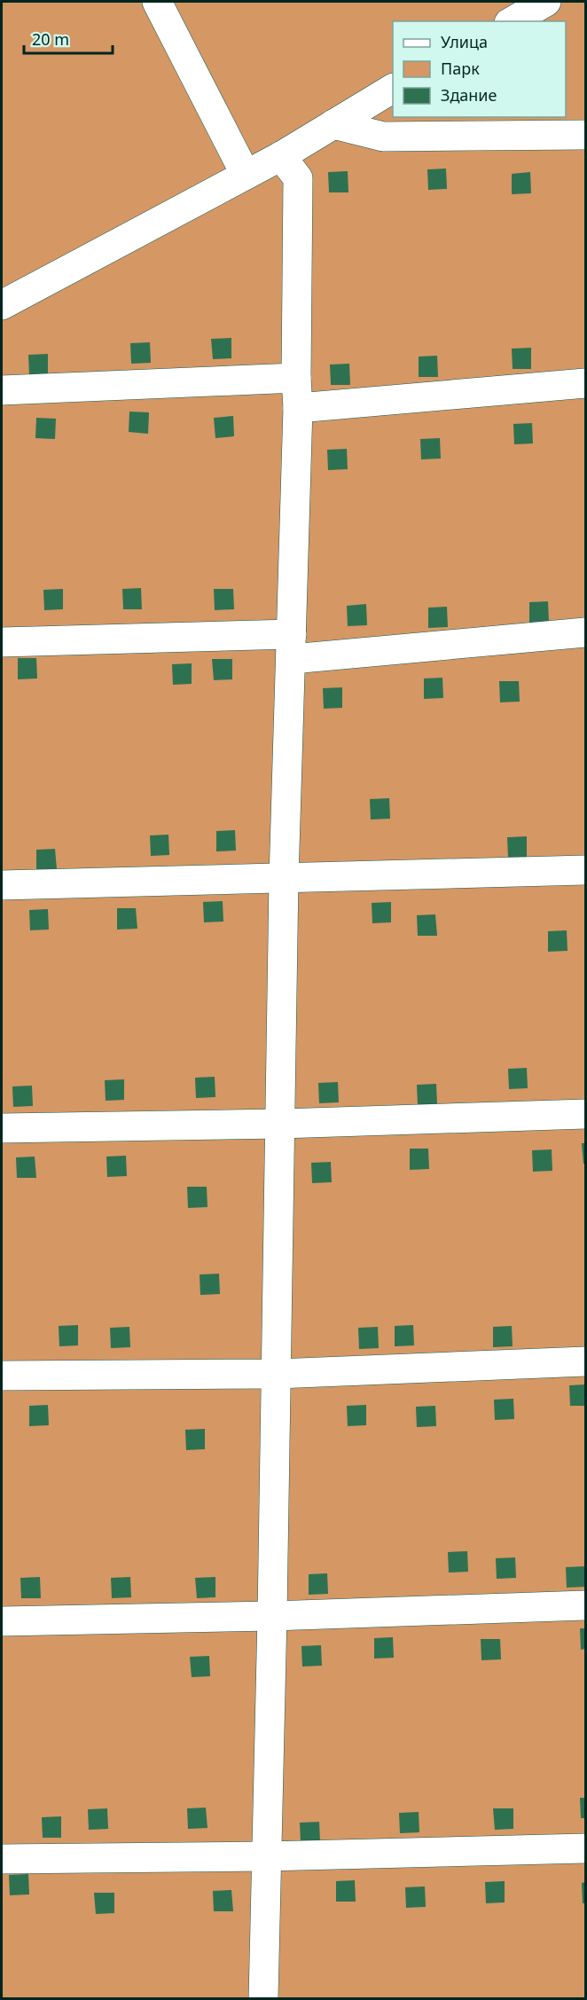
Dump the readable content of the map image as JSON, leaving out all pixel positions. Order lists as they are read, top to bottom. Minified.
{"legend":["Улица","Парк","Здание"],"scale_bar":"20 m"}
